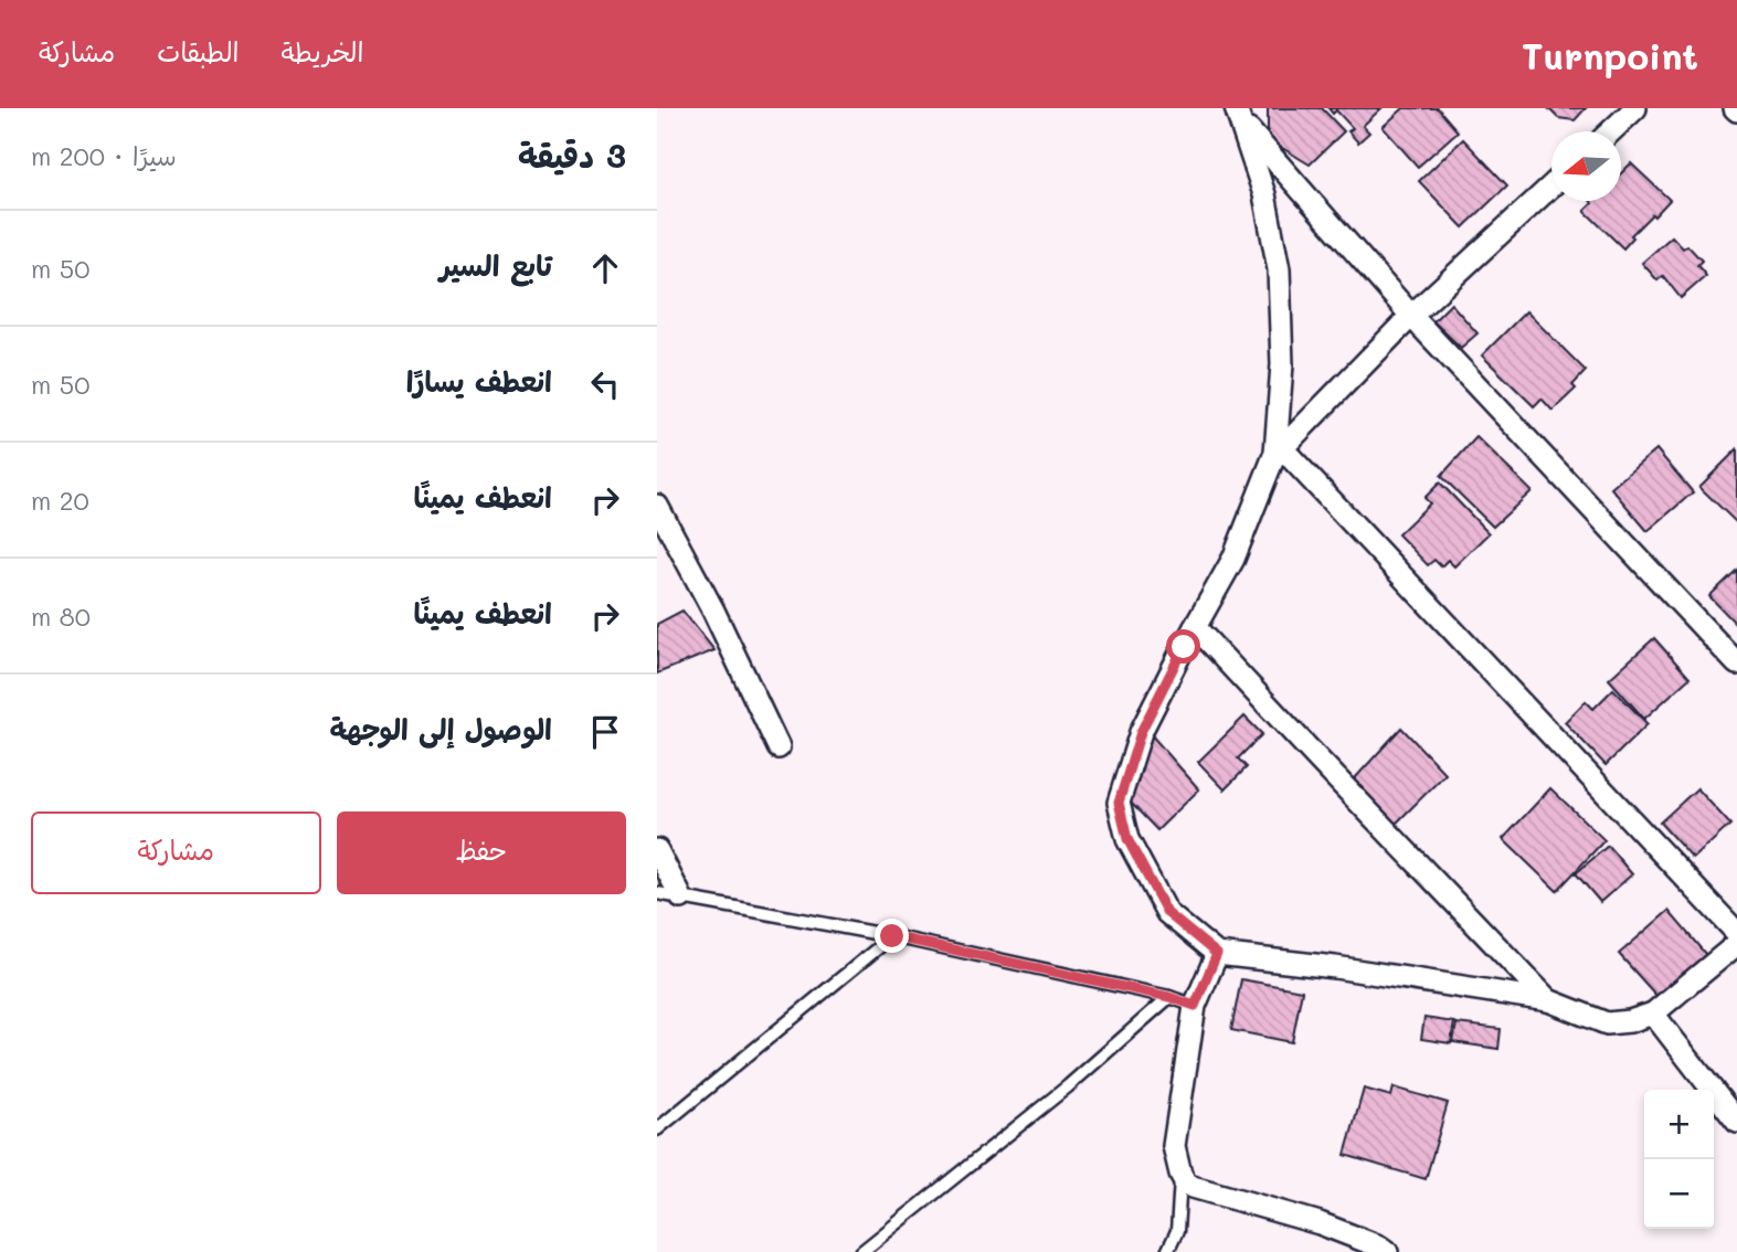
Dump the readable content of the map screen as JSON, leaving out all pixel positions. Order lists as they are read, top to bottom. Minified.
{"north":"left","page":{"header":"Turnpoint","nav":["الخريطة","الطبقات","مشاركة"],"heading":["3 دقيقة","سيرًا · 200 m"],"list":[["تابع السير","50 m"],["انعطف يسارًا","50 m"],["انعطف يمينًا","20 m"],["انعطف يمينًا","80 m"],"الوصول إلى الوجهة"],"buttons":["حفظ","مشاركة"],"map_buttons":["+","−"]}}
